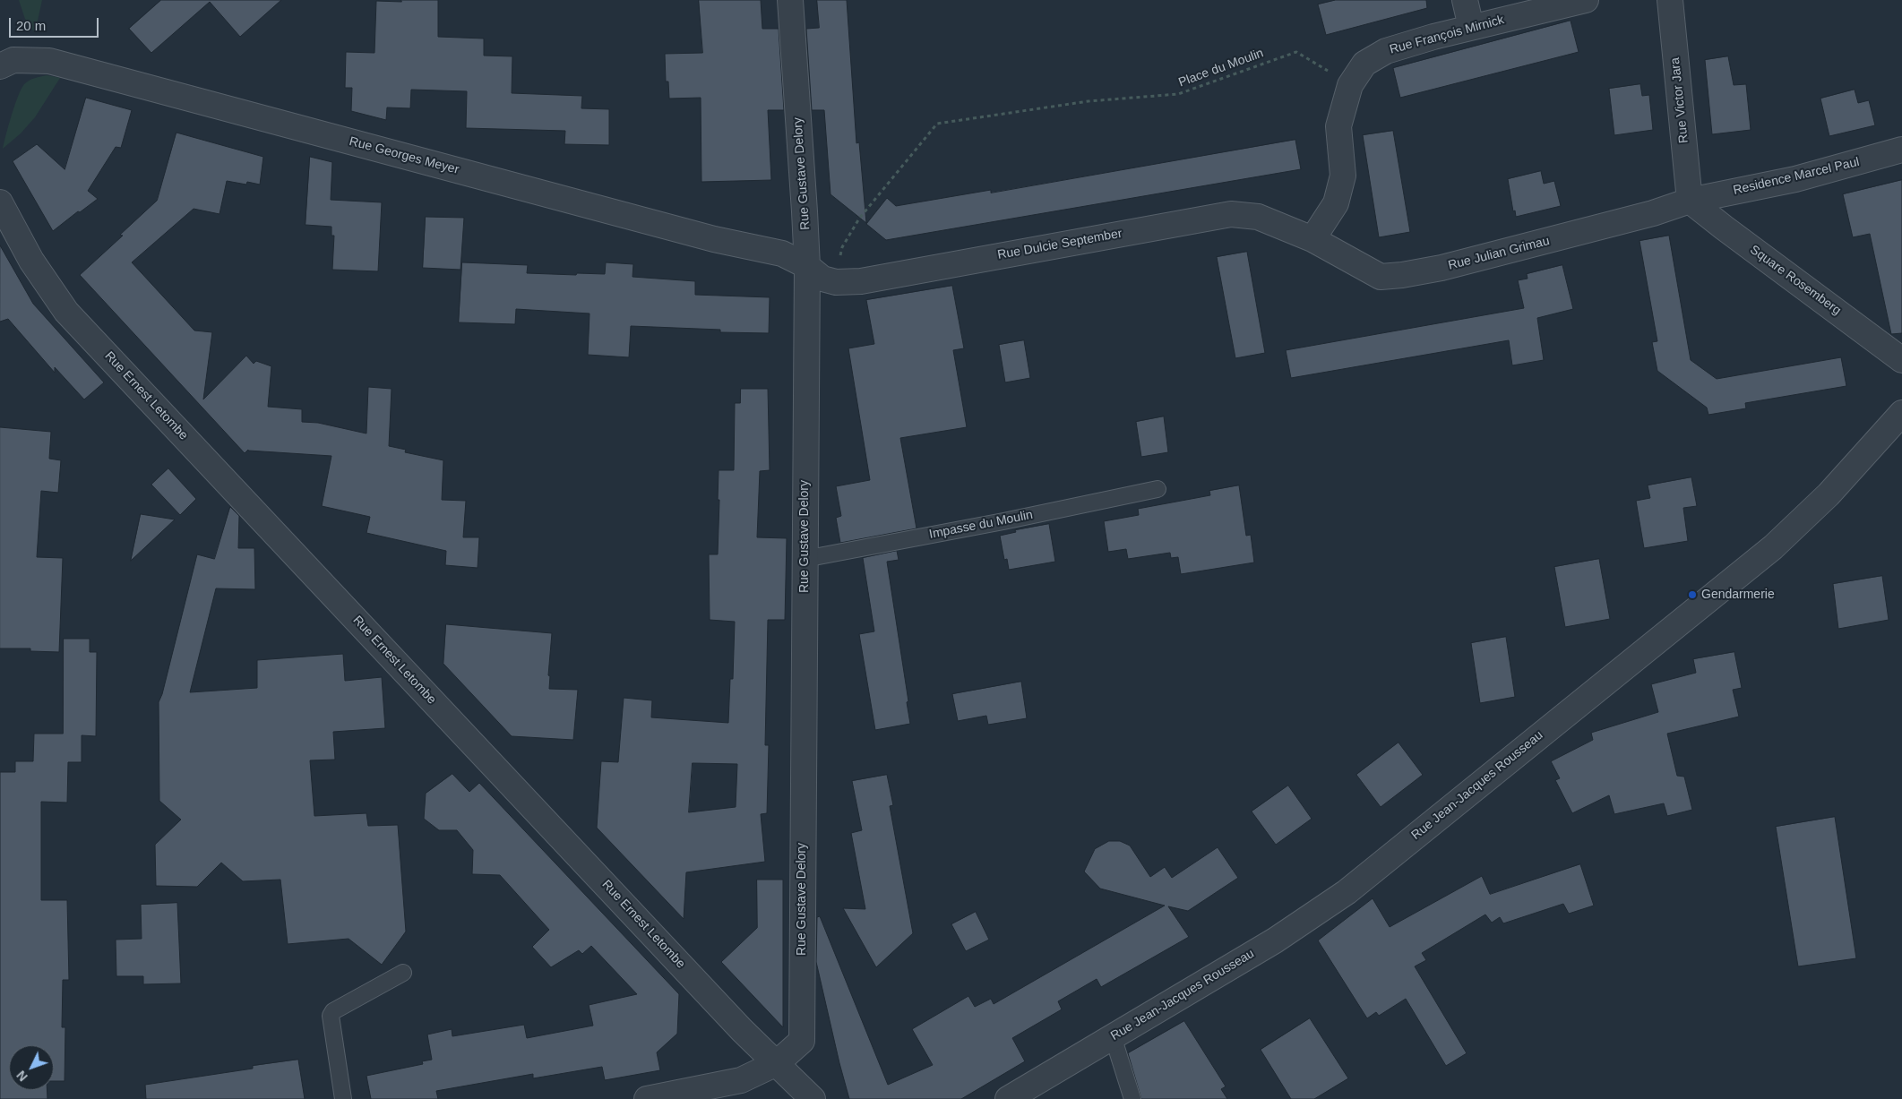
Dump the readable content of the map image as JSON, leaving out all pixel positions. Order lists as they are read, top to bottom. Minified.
{"streets":{"street":["Rue François Mirnick","Rue Victor Jara","Rue Georges Meyer","Rue Gustave Delory","Residence Marcel Paul","Rue Dulcie September","Rue Julian Grimau","Square Rosemberg","Rue Ernest Letombe","Rue Jean-Jacques Rousseau"],"lane":["Impasse du Moulin"],"path":["Place du Moulin"]},"crossings":[["Rue François Mirnick","Place du Moulin"],["Rue François Mirnick","Rue Dulcie September"],["Rue François Mirnick","Rue Julian Grimau"],["Place du Moulin","Rue Dulcie September"],["Rue Victor Jara","Residence Marcel Paul"],["Rue Victor Jara","Rue Julian Grimau"],["Rue Victor Jara","Square Rosemberg"],["Rue Georges Meyer","Rue Gustave Delory"],["Rue Georges Meyer","Rue Dulcie September"],["Rue Gustave Delory","Rue Dulcie September"],["Rue Gustave Delory","Rue Ernest Letombe"],["Rue Gustave Delory","Impasse du Moulin"],["Residence Marcel Paul","Rue Julian Grimau"],["Residence Marcel Paul","Square Rosemberg"],["Rue Dulcie September","Rue Julian Grimau"],["Rue Julian Grimau","Square Rosemberg"]],"places":["Gendarmerie"],"scale_bar":"20 m","north":"bottom left"}
